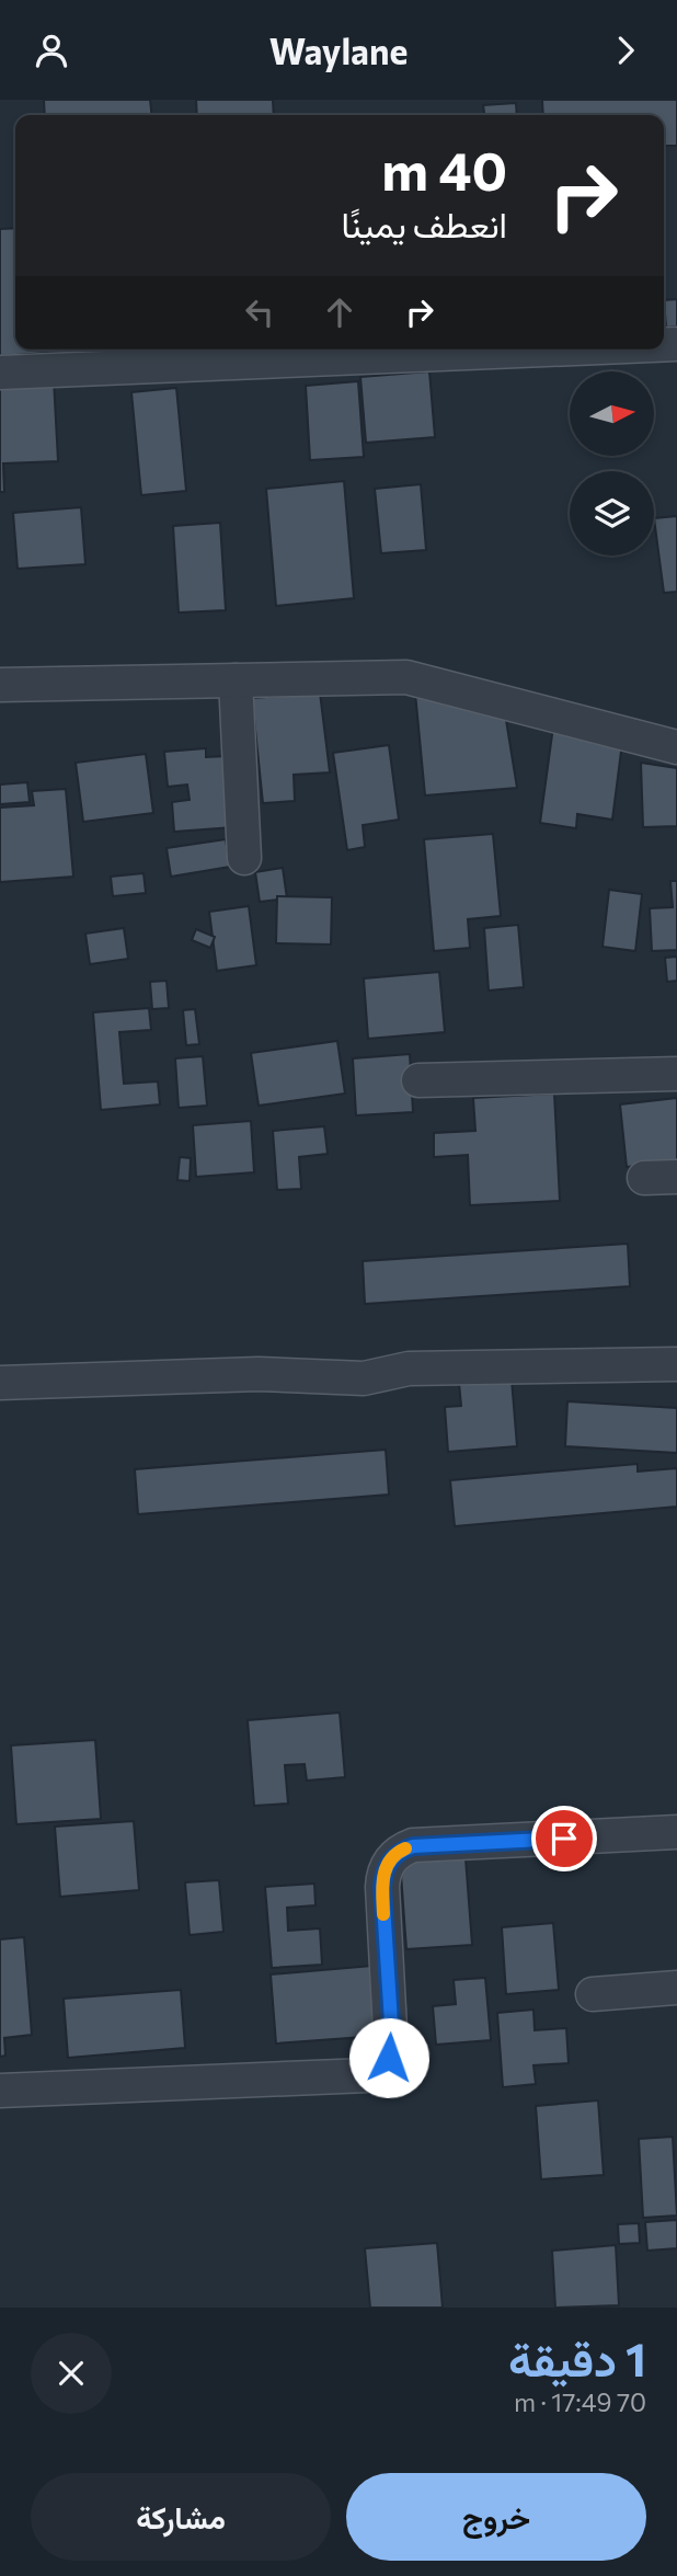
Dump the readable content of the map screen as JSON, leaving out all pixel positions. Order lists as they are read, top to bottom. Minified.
{"north":"right","page":{"header":"Waylane","turn":["40 m","انعطف يمينًا"],"heading":["1 دقيقة","70 m · 17:49"],"buttons":["خروج","مشاركة"]}}
